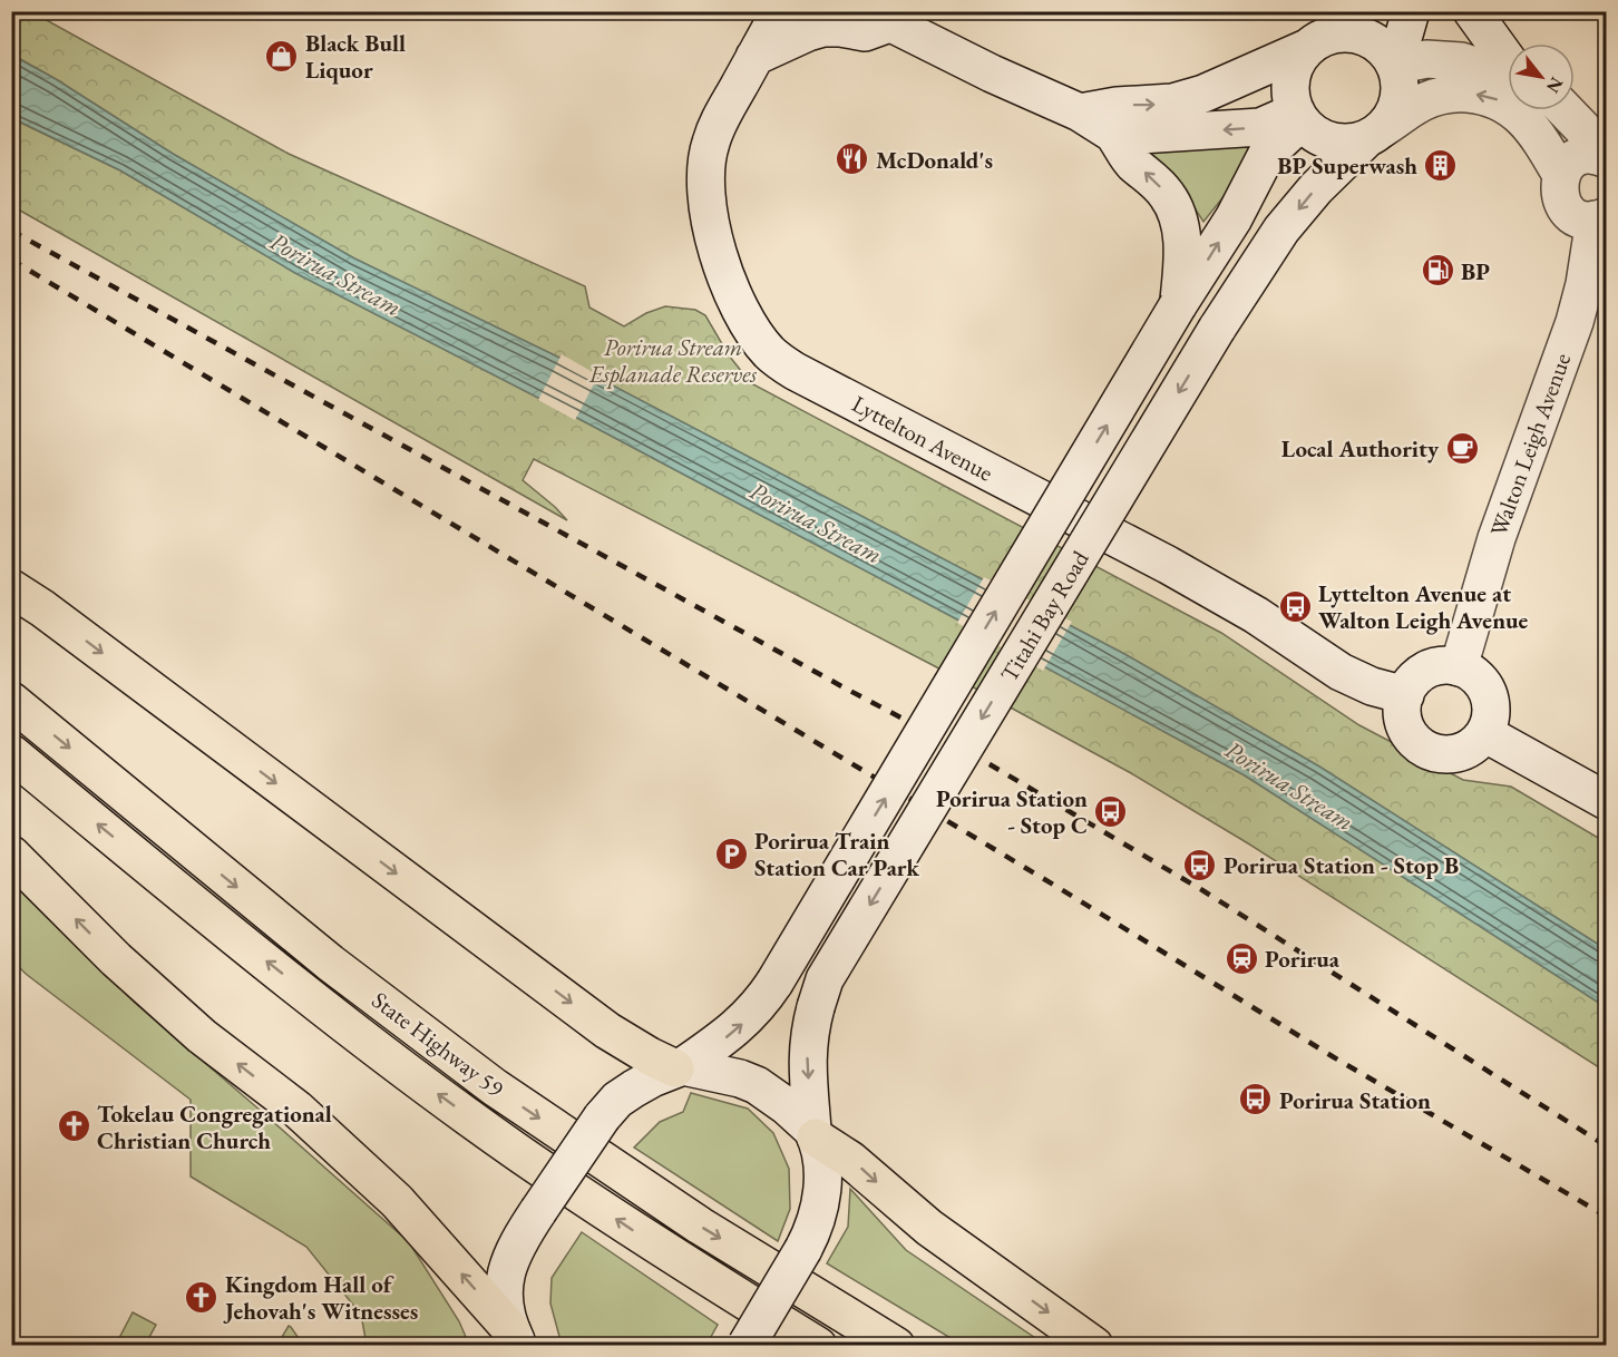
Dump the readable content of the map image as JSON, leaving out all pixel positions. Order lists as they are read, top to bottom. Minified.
{"streets":{"main road":["Lyttelton Avenue","Walton Leigh Avenue","Titahi Bay Road","State Highway 59"]},"crossings":[["Lyttelton Avenue","Walton Leigh Avenue"]],"water":["Porirua Stream"],"parks":["Porirua Stream Esplanade Reserves"],"places":{"shop":["Black Bull Liquor"],"restaurant":["McDonald's"],"building":["BP Superwash"],"fuel station":["BP"],"cafe":["Local Authority"],"bus stop":["Lyttelton Avenue at Walton Leigh Avenue","Porirua Station - Stop C","Porirua Station - Stop B","Porirua Station"],"parking":["Porirua Train Station Car Park"],"station":["Porirua"],"church":["Tokelau Congregational Christian Church","Kingdom Hall of Jehovah's Witnesses"]},"north":"bottom right"}
